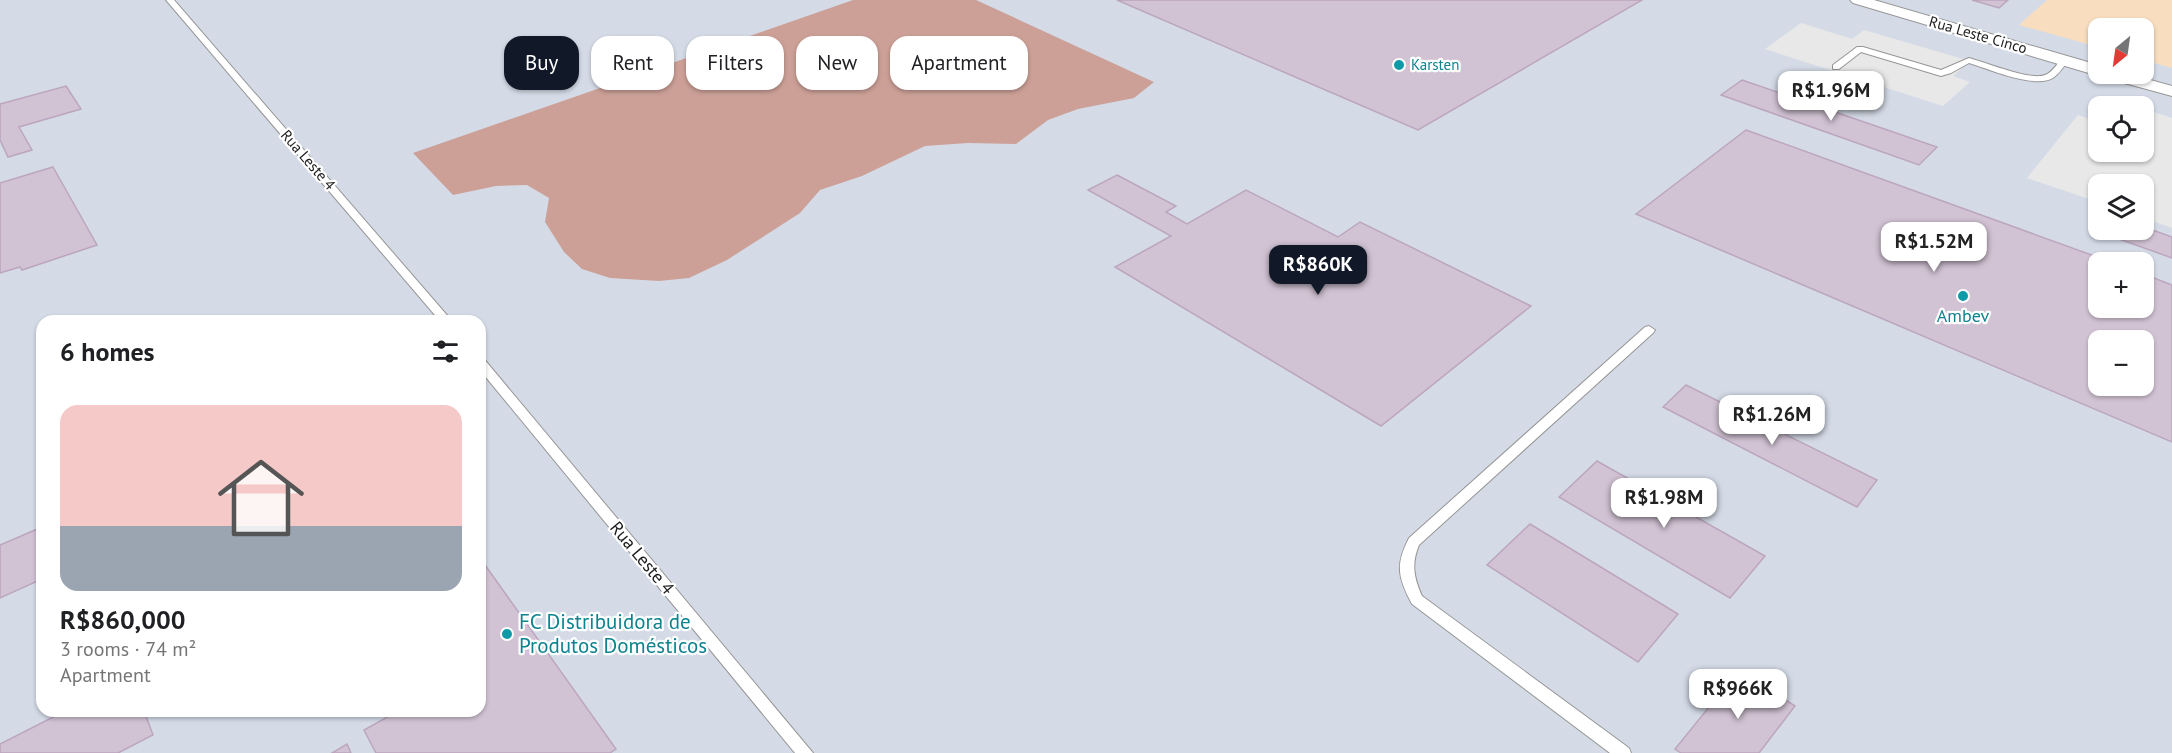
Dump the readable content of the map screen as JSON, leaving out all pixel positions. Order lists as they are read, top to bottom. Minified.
{"streets":{"street":["Rua Leste Cinco"],"lane":["Rua Leste 4"]},"places":["Karsten","Ambev","FC Distribuidora de Produtos Domésticos"],"north":"bottom left","page":{"map_buttons":["+","−"],"chip":["Buy","Rent","Filters","New","Apartment"],"price":["R$1.96M","R$1.52M","R$860K","R$1.26M","R$1.98M","R$966K"],"heading":"6 homes","list":[{"name":"R$860,000","note":"3 rooms · 74 m² · Apartment"}]}}
